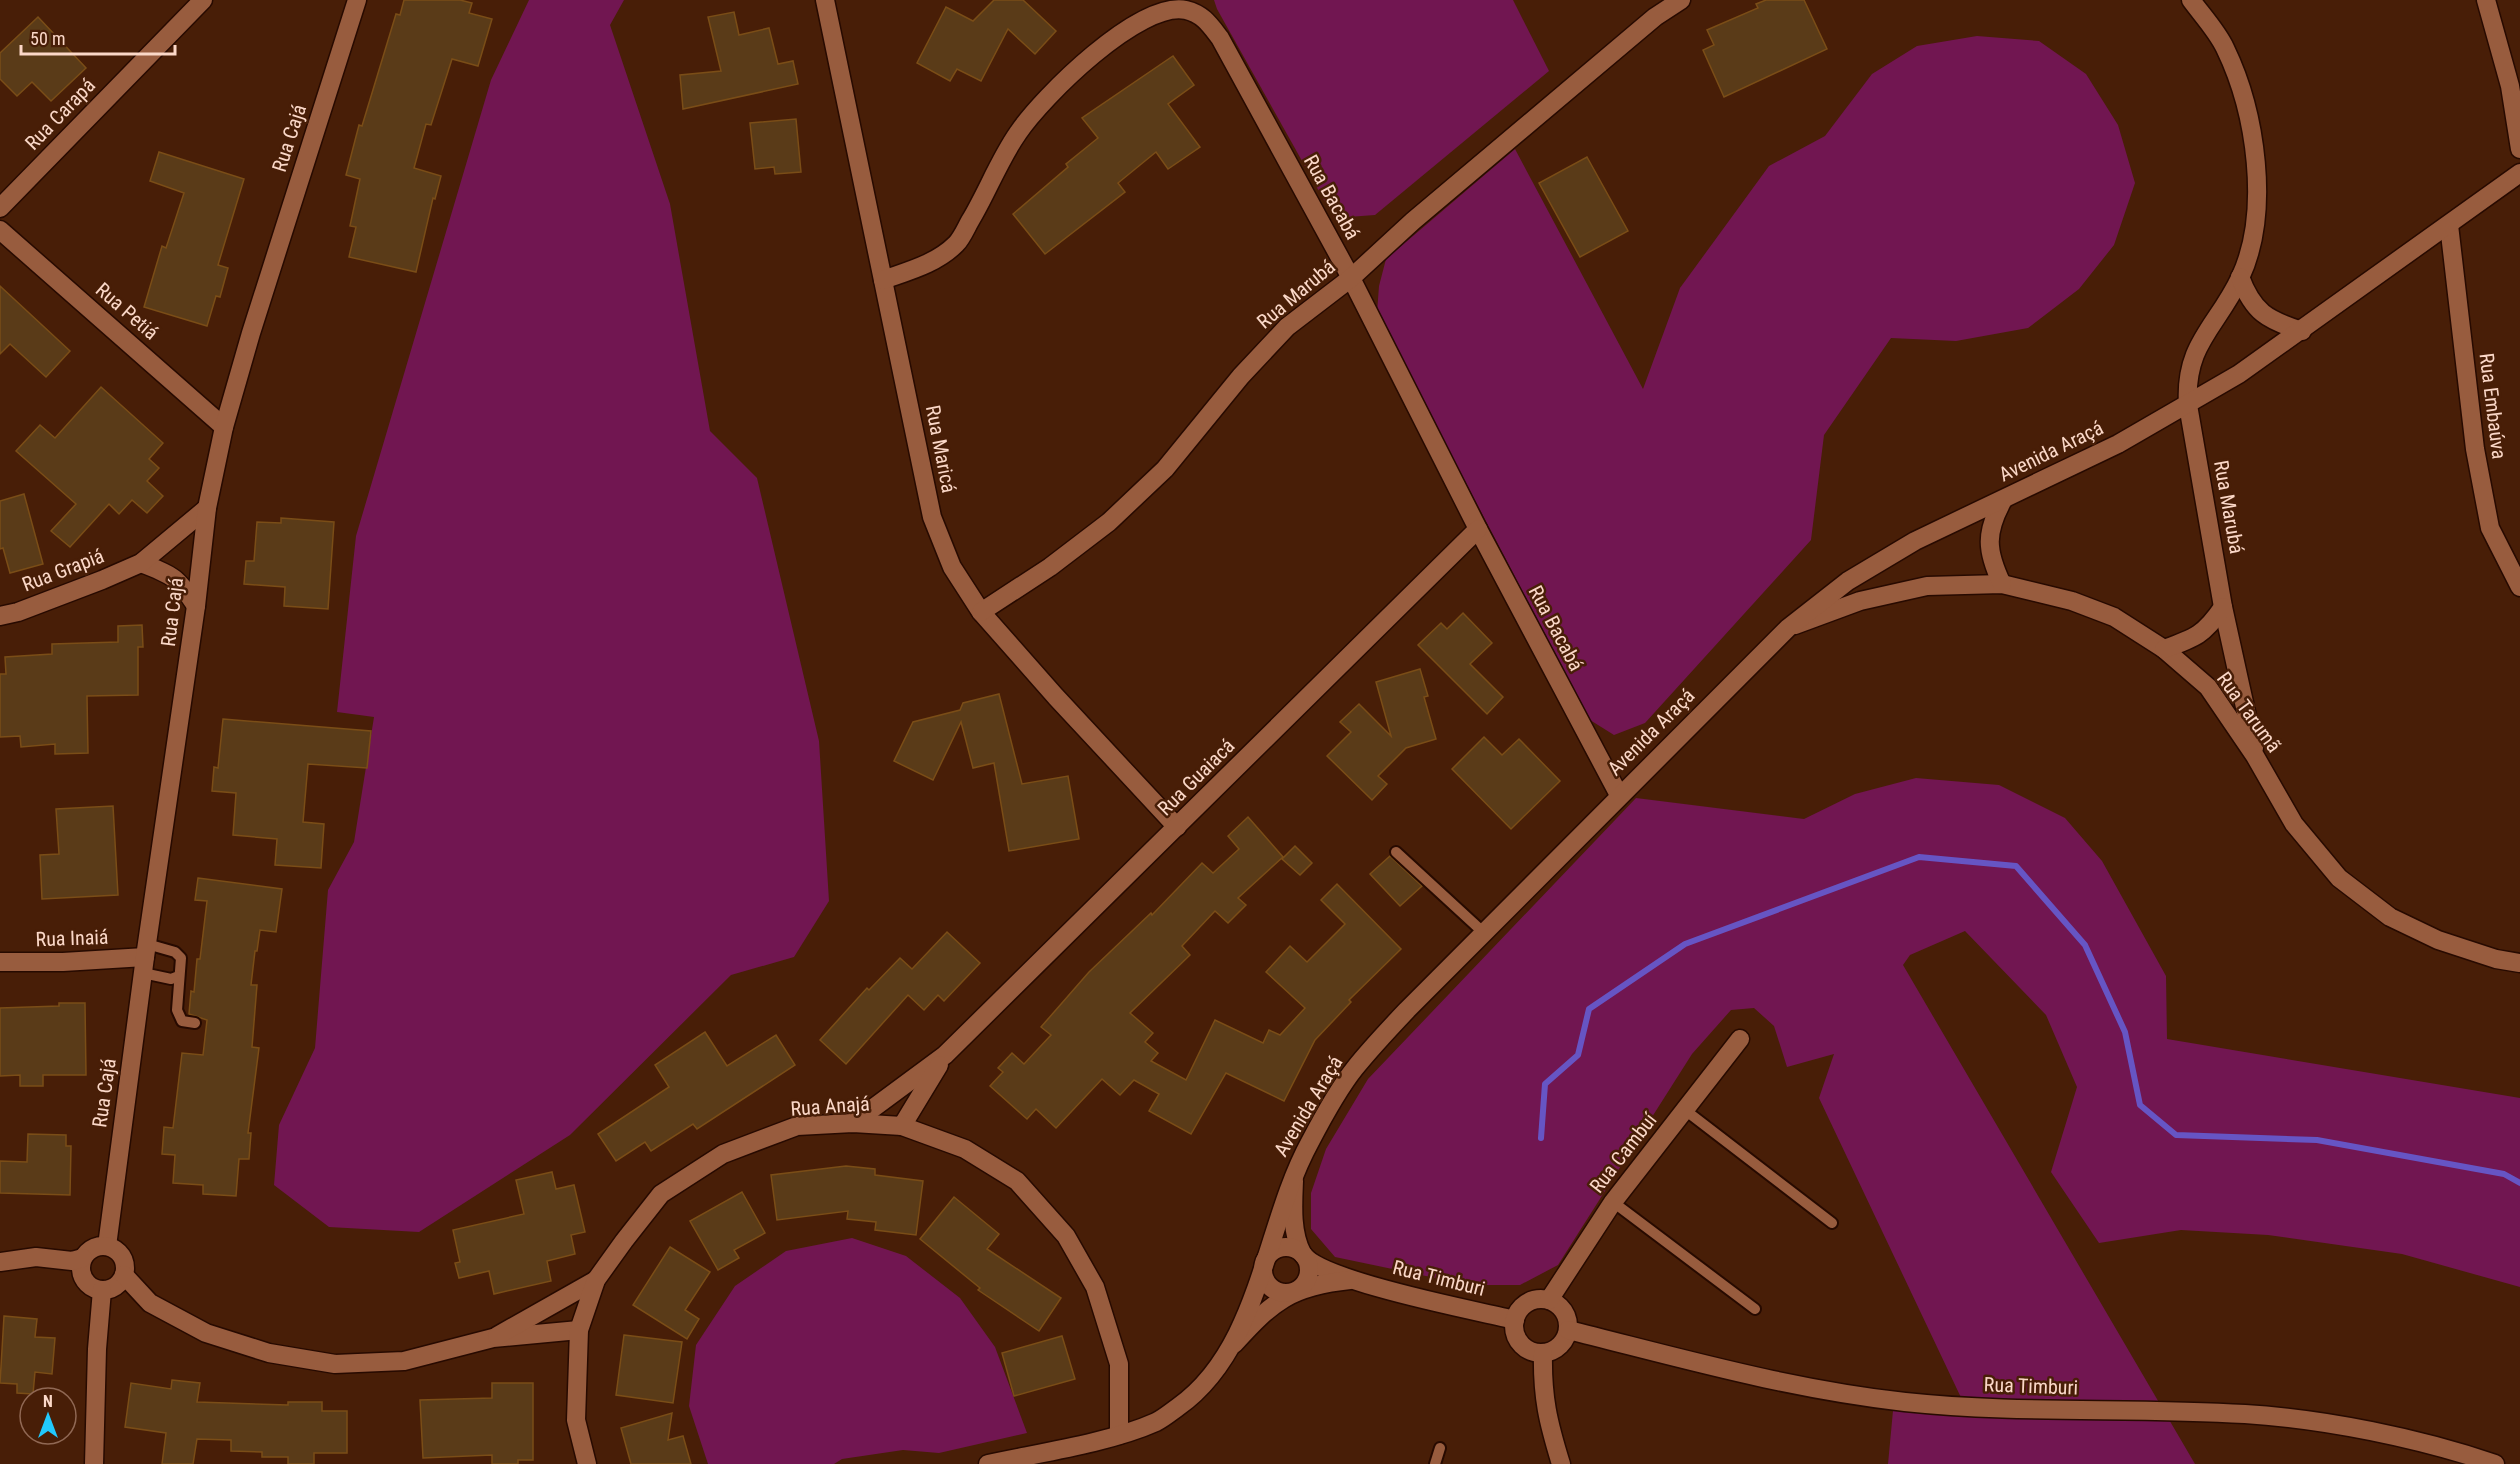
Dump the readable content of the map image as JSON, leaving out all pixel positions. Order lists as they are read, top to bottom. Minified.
{"streets":{"street":["Rua Carapá","Rua Cajá","Rua Bacabá","Rua Marubá","Rua Petiá","Rua Embaúva","Rua Maricá","Avenida Araçá","Rua Grapiá","Rua Tarumã","Rua Guaiacá","Rua Inaiá","Rua Anajá","Rua Cambuí","Rua Timburi"]},"crossings":[["Rua Cajá","Rua Petiá"],["Rua Cajá","Rua Grapiá"],["Rua Cajá","Rua Inaiá"],["Rua Bacabá","Rua Marubá"],["Rua Bacabá","Rua Maricá"],["Rua Bacabá","Avenida Araçá"],["Rua Bacabá","Rua Guaiacá"],["Rua Marubá","Rua Maricá"],["Rua Marubá","Avenida Araçá"],["Rua Marubá","Rua Tarumã"],["Rua Embaúva","Avenida Araçá"],["Rua Maricá","Rua Guaiacá"],["Avenida Araçá","Rua Tarumã"],["Avenida Araçá","Rua Anajá"],["Avenida Araçá","Rua Timburi"],["Rua Guaiacá","Rua Anajá"],["Rua Cambuí","Rua Timburi"]],"scale_bar":"50 m","north":"top"}
